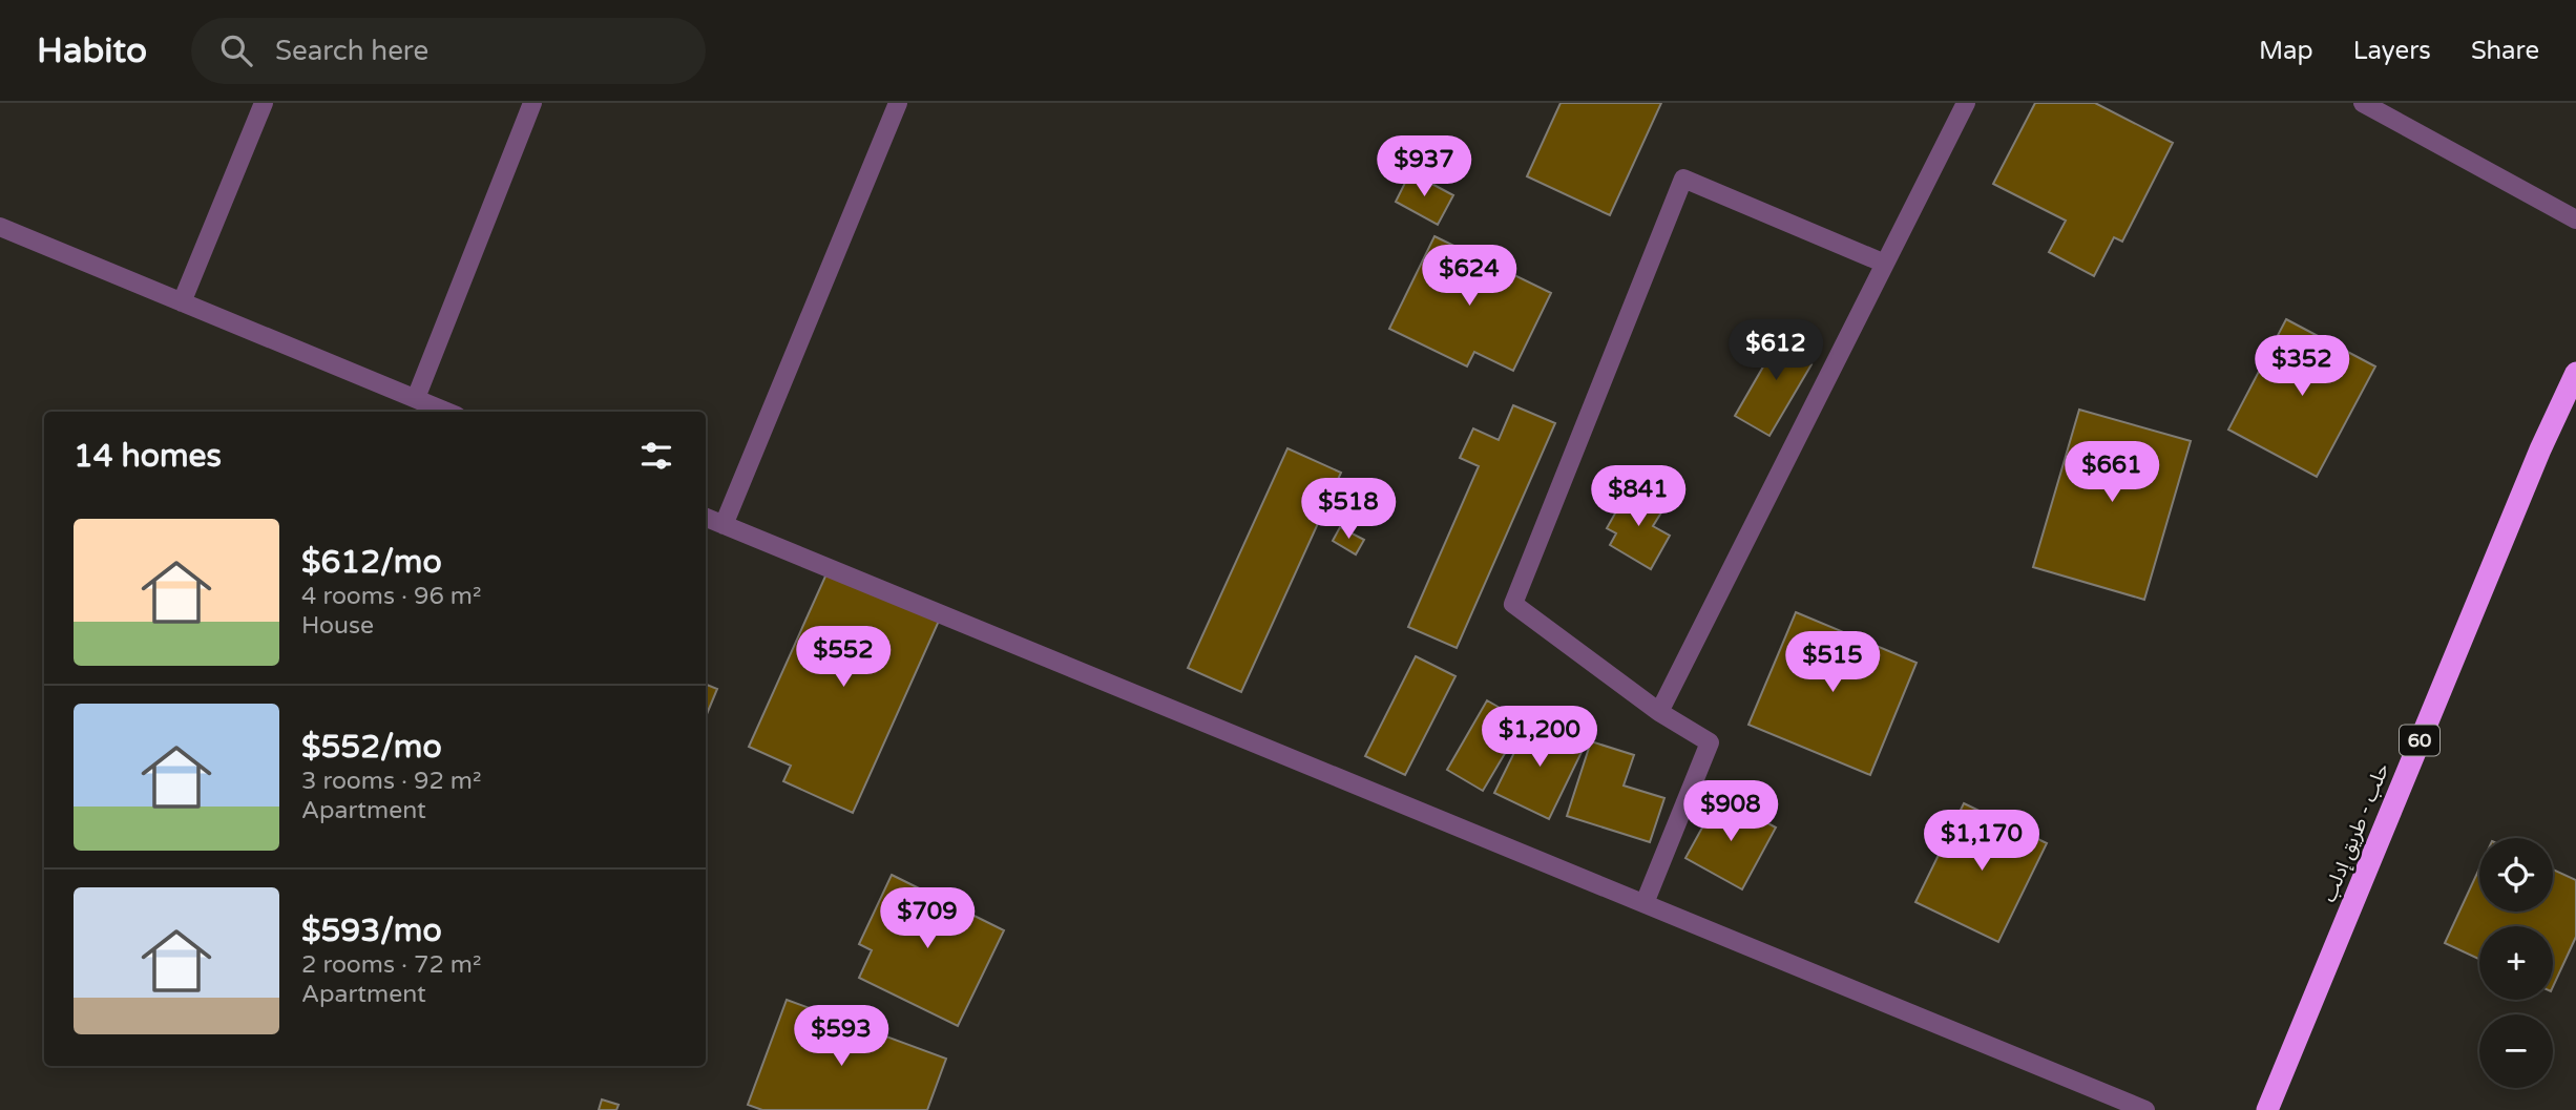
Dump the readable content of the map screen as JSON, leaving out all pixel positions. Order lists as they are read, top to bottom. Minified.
{"streets":{"highway":["60","حلب - طريق إدلب"]},"page":{"header":"Habito","search":"Search here","nav":["Map","Layers","Share"],"price":["$937","$624","$612","$352","$661","$841","$518","$552","$515","$1,200","$908","$1,170","$709","$593"],"heading":"14 homes","list":[{"name":"$612/mo","note":"4 rooms · 96 m² · House"},{"name":"$552/mo","note":"3 rooms · 92 m² · Apartment"},{"name":"$593/mo","note":"2 rooms · 72 m² · Apartment"}],"map_buttons":["+","−"]}}
